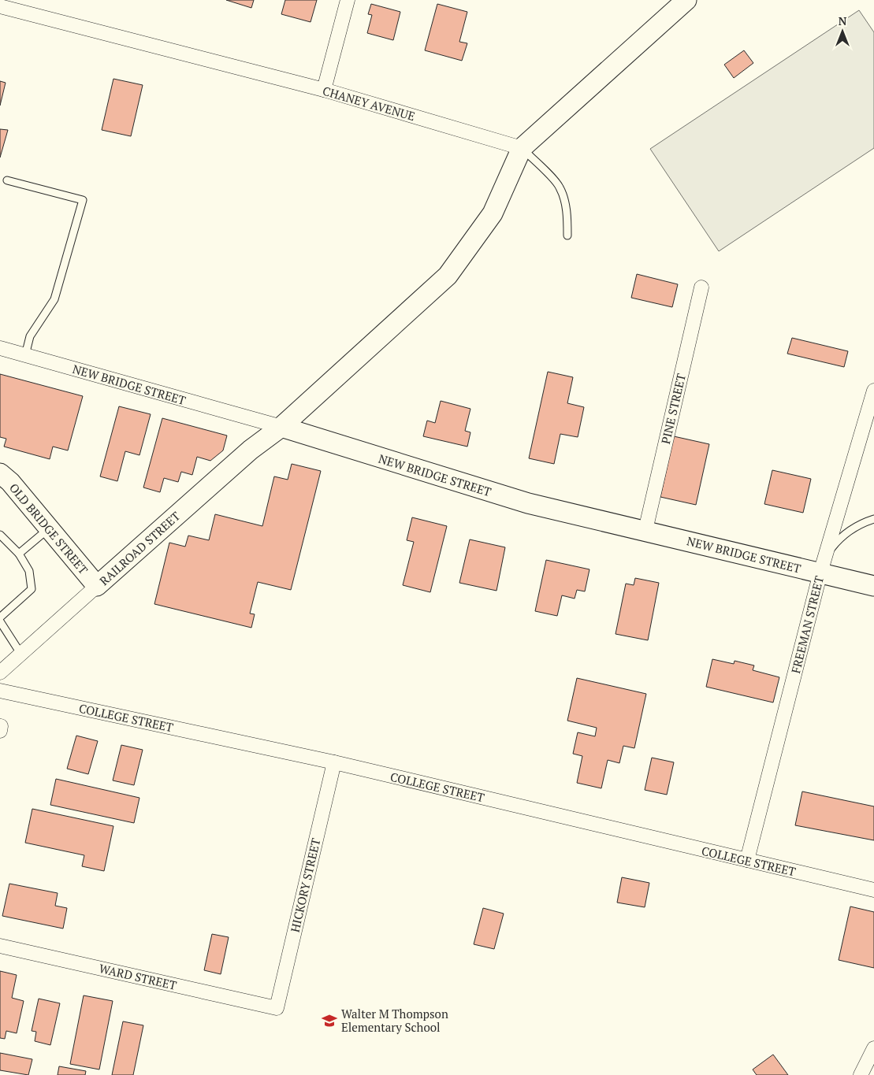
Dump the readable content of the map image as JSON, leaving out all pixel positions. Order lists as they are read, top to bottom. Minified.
{"streets":{"main road":["NEW BRIDGE STREET","OLD BRIDGE STREET","RAILROAD STREET"],"street":["CHANEY AVENUE","PINE STREET","FREEMAN STREET","COLLEGE STREET","HICKORY STREET","WARD STREET"]},"crossings":[["CHANEY AVENUE","RAILROAD STREET"],["NEW BRIDGE STREET","PINE STREET"],["NEW BRIDGE STREET","RAILROAD STREET"],["NEW BRIDGE STREET","FREEMAN STREET"],["OLD BRIDGE STREET","RAILROAD STREET"],["FREEMAN STREET","COLLEGE STREET"],["COLLEGE STREET","HICKORY STREET"],["HICKORY STREET","WARD STREET"]],"places":{"school or university":["Walter M Thompson Elementary School"]},"north":"top"}
